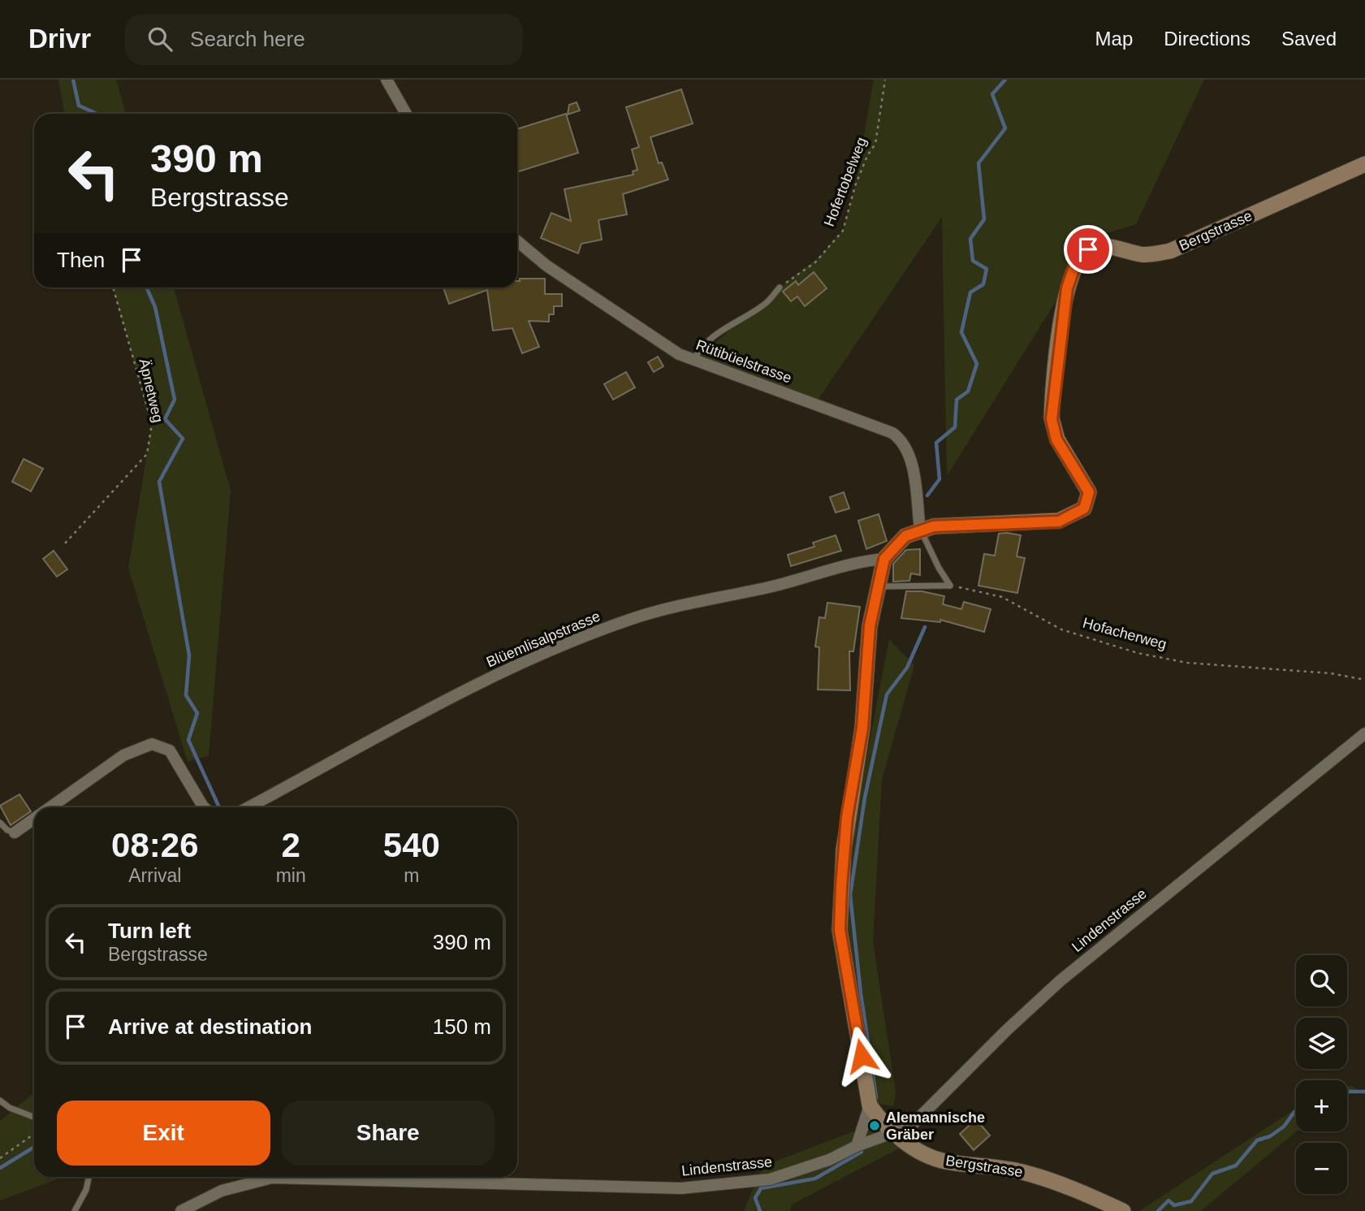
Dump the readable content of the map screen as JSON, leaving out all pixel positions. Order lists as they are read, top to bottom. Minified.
{"streets":{"street":["Bergstrasse","Rütibüelstrasse","Blüemlisalpstrasse","Lindenstrasse"],"path":["Hofertobelweg","Äpnetweg","Hofacherweg"]},"crossings":[["Bergstrasse","Rütibüelstrasse"],["Bergstrasse","Blüemlisalpstrasse"],["Bergstrasse","Lindenstrasse"]],"places":["Alemannische Gräber"],"page":{"header":"Drivr","search":"Search here","nav":["Map","Directions","Saved"],"turn":["390 m","Bergstrasse"],"then":"Then","eta":["08:26","Arrival","2","min","540","m"],"list":[{"name":"Turn left","note":"Bergstrasse","value":"390 m"},{"name":"Arrive at destination","value":"150 m"}],"map_buttons":["+","−"],"buttons":["Exit","Share"]}}
